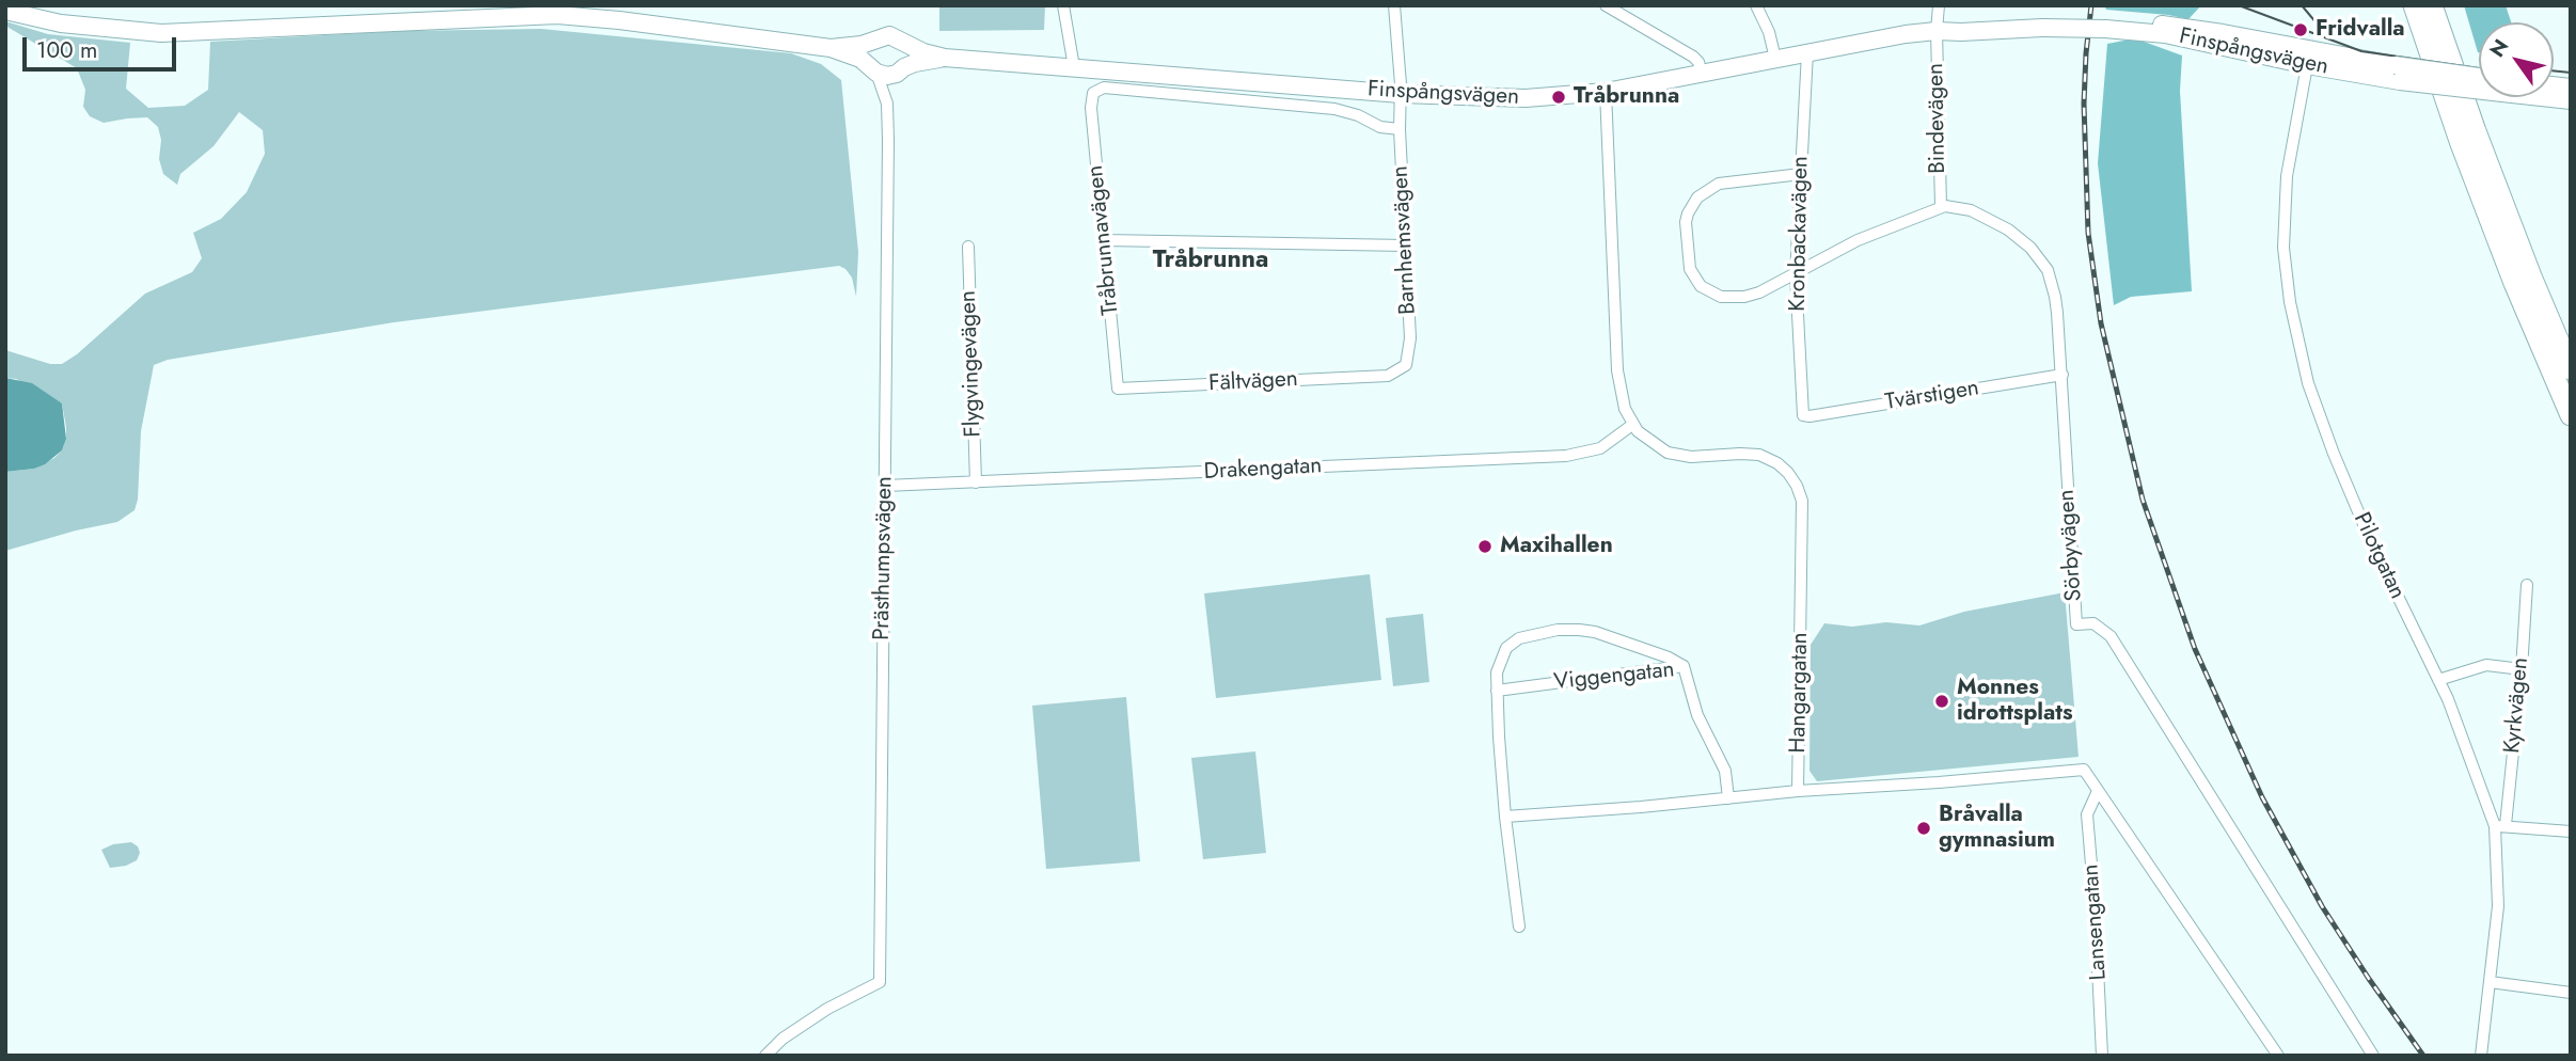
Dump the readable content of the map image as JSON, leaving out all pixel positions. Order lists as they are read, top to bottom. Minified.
{"streets":{"main road":["Finspångsvägen"],"street":["Bindevägen","Kronbackavägen","Tråbrunnavägen","Barnhemsvägen","Flygvingevägen","Fältvägen","Tvärstigen","Drakengatan","Sörbyvägen","Pilotgatan","Prästhumpsvägen","Viggengatan","Hangargatan","Kyrkvägen","Lansengatan"]},"crossings":[["Finspångsvägen","Bindevägen"],["Finspångsvägen","Kronbackavägen"],["Finspångsvägen","Barnhemsvägen"],["Finspångsvägen","Pilotgatan"],["Finspångsvägen","Prästhumpsvägen"],["Bindevägen","Sörbyvägen"],["Kronbackavägen","Tvärstigen"],["Tråbrunnavägen","Barnhemsvägen"],["Tråbrunnavägen","Fältvägen"],["Barnhemsvägen","Fältvägen"],["Flygvingevägen","Drakengatan"],["Tvärstigen","Sörbyvägen"],["Drakengatan","Prästhumpsvägen"],["Drakengatan","Hangargatan"],["Pilotgatan","Kyrkvägen"]],"districts":["Tråbrunna"],"places":["Fridvalla","Tråbrunna","Maxihallen","Monnes idrottsplats","Bråvalla gymnasium"],"scale_bar":"100 m","north":"top left"}
